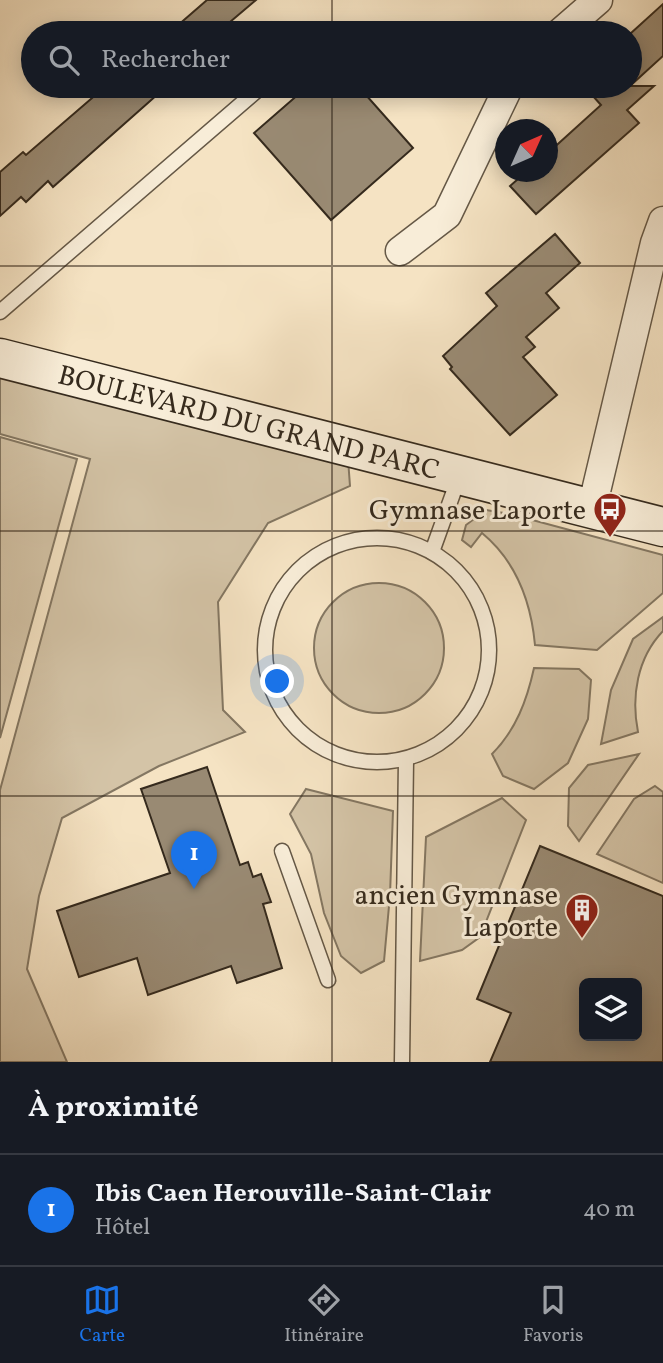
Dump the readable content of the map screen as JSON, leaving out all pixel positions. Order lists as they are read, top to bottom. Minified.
{"streets":{"street":["BOULEVARD DU GRAND PARC"]},"places":{"bus stop":["Gymnase Laporte"],"building":["ancien Gymnase Laporte"]},"north":"top right","page":{"search":"Rechercher","pins":"1","heading":"À proximité","list":[{"mark":"1","name":"Ibis Caen Herouville-Saint-Clair","note":"Hôtel","value":"40 m"}],"nav":["Carte","Itinéraire","Favoris"]}}
